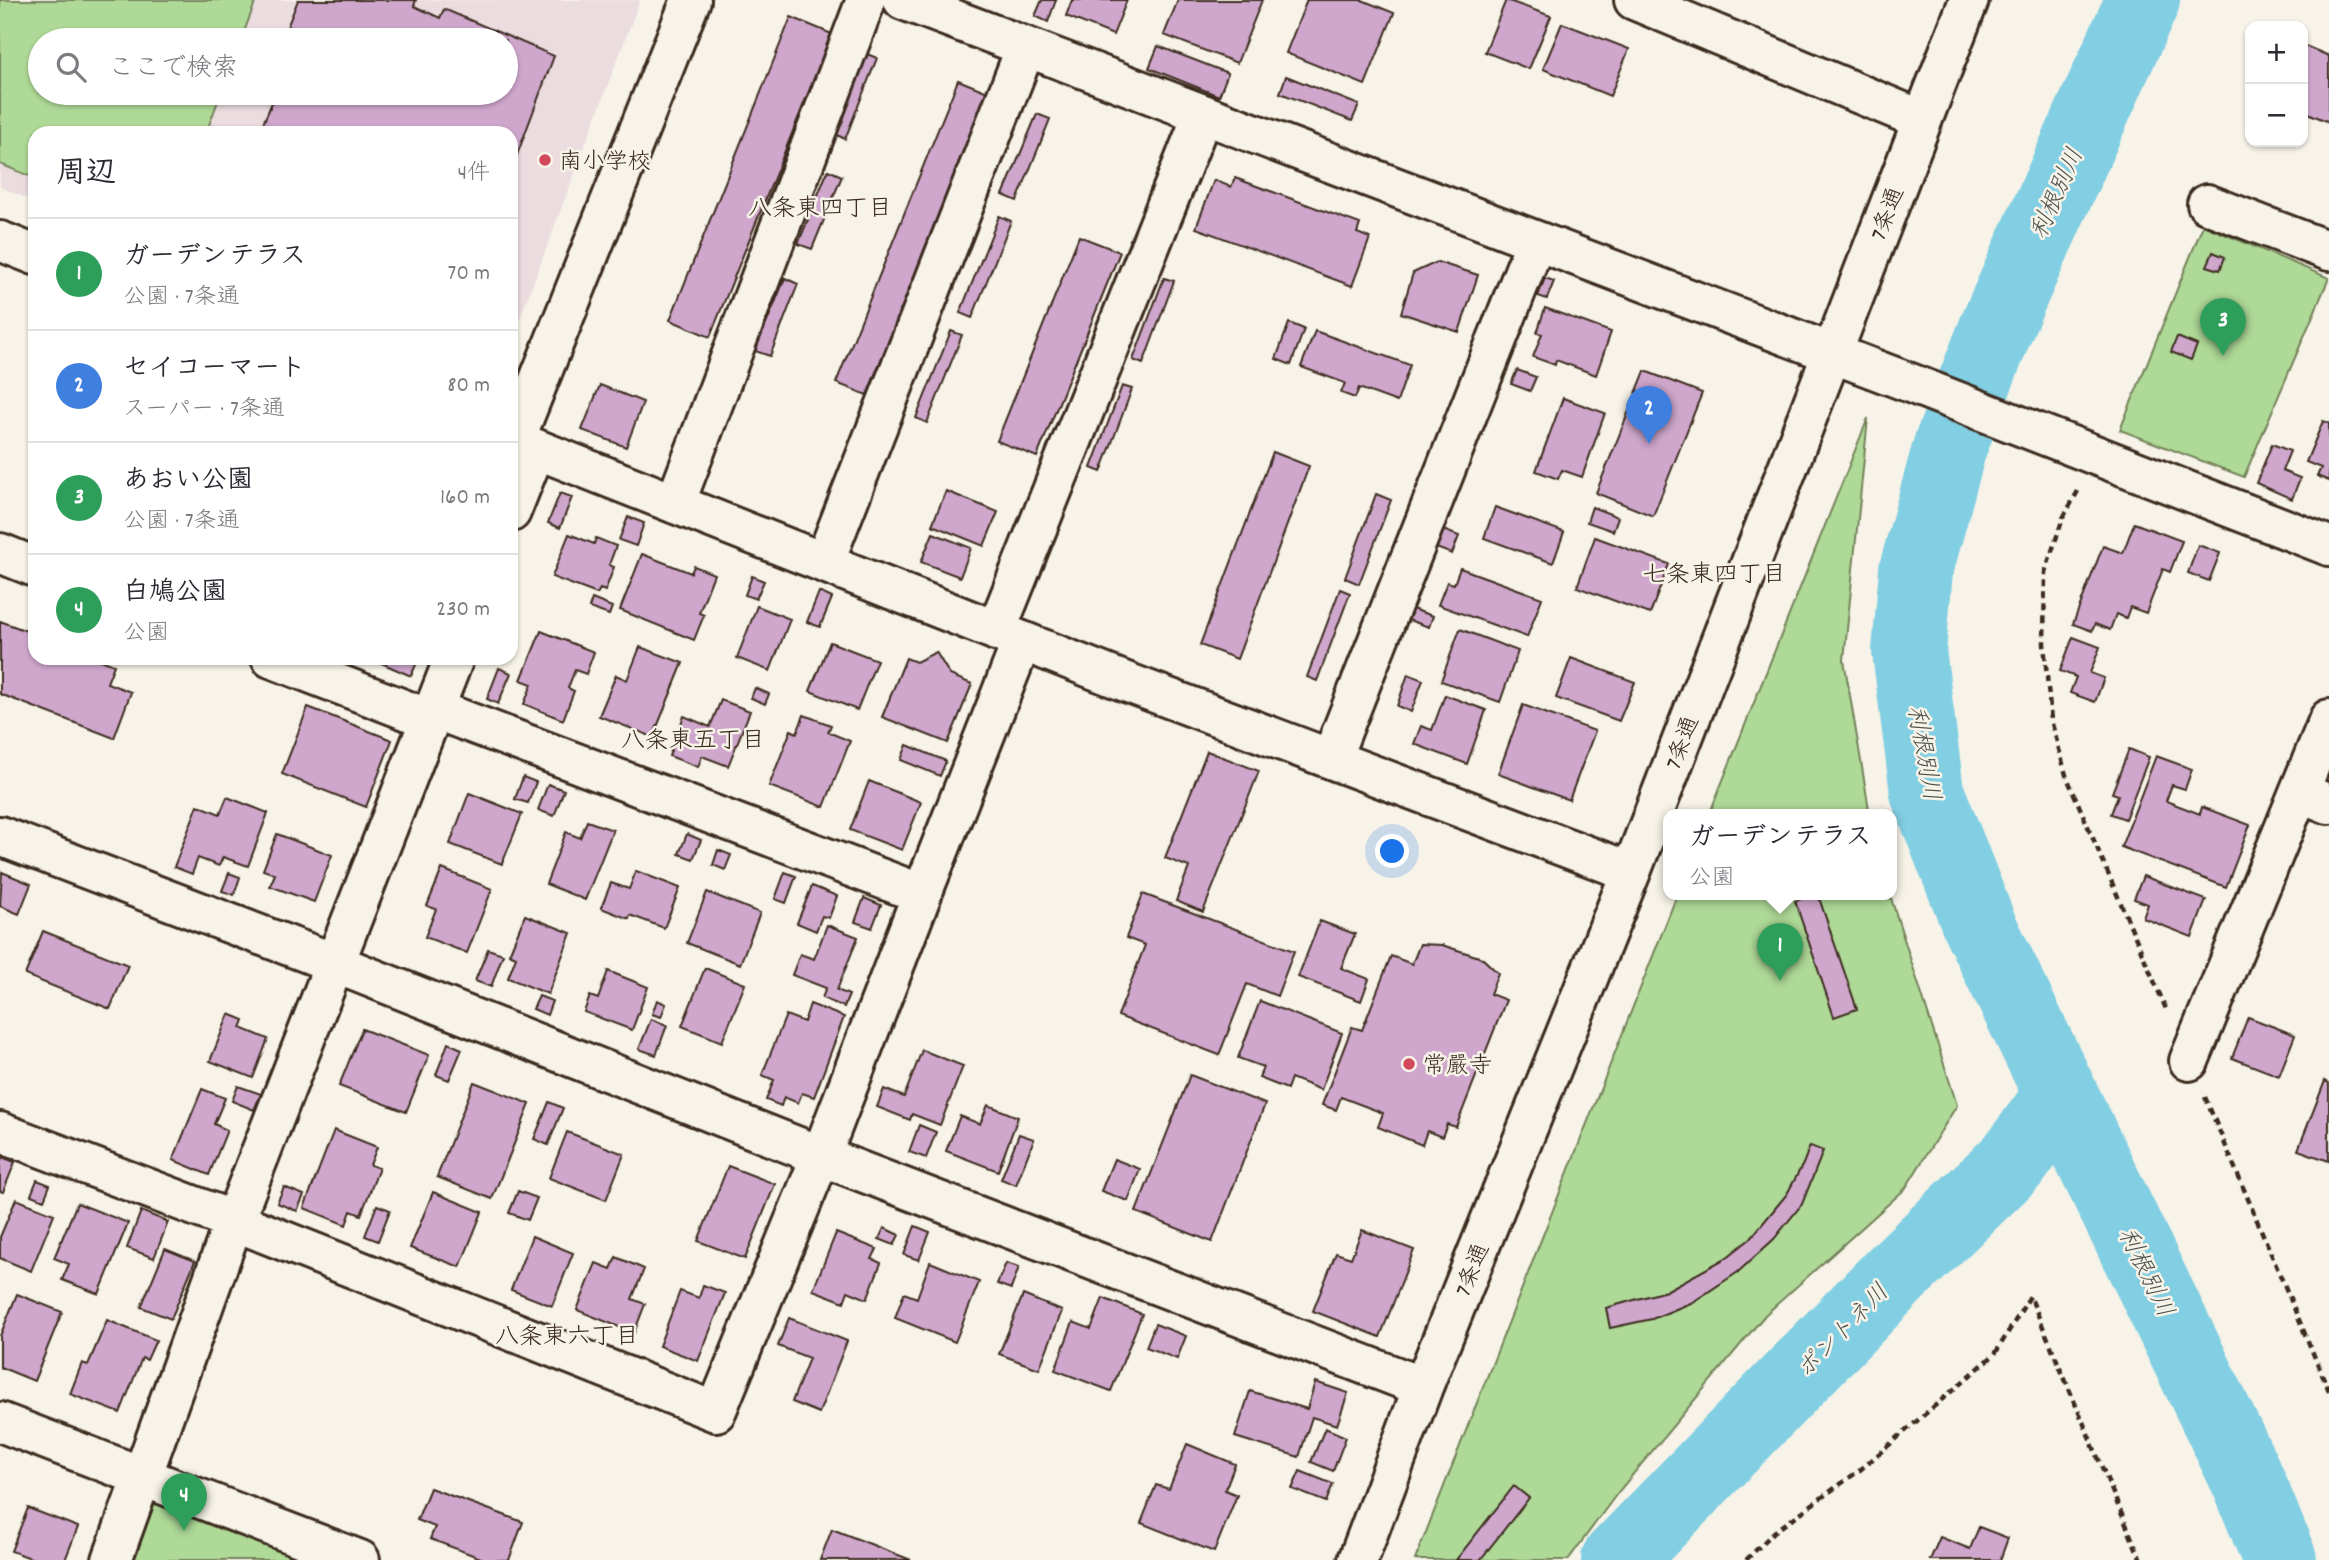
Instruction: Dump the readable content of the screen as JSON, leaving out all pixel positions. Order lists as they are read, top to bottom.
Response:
{
  "streets": {
    "street": ["7条通"]
  },
  "districts": [
    "八条東四丁目",
    "七条東四丁目",
    "八条東五丁目",
    "八条東六丁目"
  ],
  "water": ["利根別川", "ポントネ川"],
  "places": ["南小学校", "常嚴寺"],
  "page": {
    "map_buttons": ["+", "−"],
    "search": "ここで検索",
    "heading": ["周辺", "4件"],
    "list": [
      {
        "mark": "1",
        "name": "ガーデンテラス",
        "note": "公園 · 7条通",
        "value": "70 m"
      },
      {
        "mark": "2",
        "name": "セイコーマート",
        "note": "スーパー · 7条通",
        "value": "80 m"
      },
      {
        "mark": "3",
        "name": "あおい公園",
        "note": "公園 · 7条通",
        "value": "160 m"
      },
      {
        "mark": "4",
        "name": "白鳩公園",
        "note": "公園",
        "value": "230 m"
      }
    ],
    "pins": [
      "3",
      "2",
      "1",
      "4"
    ],
    "popup": ["ガーデンテラス", "公園"]
  }
}
